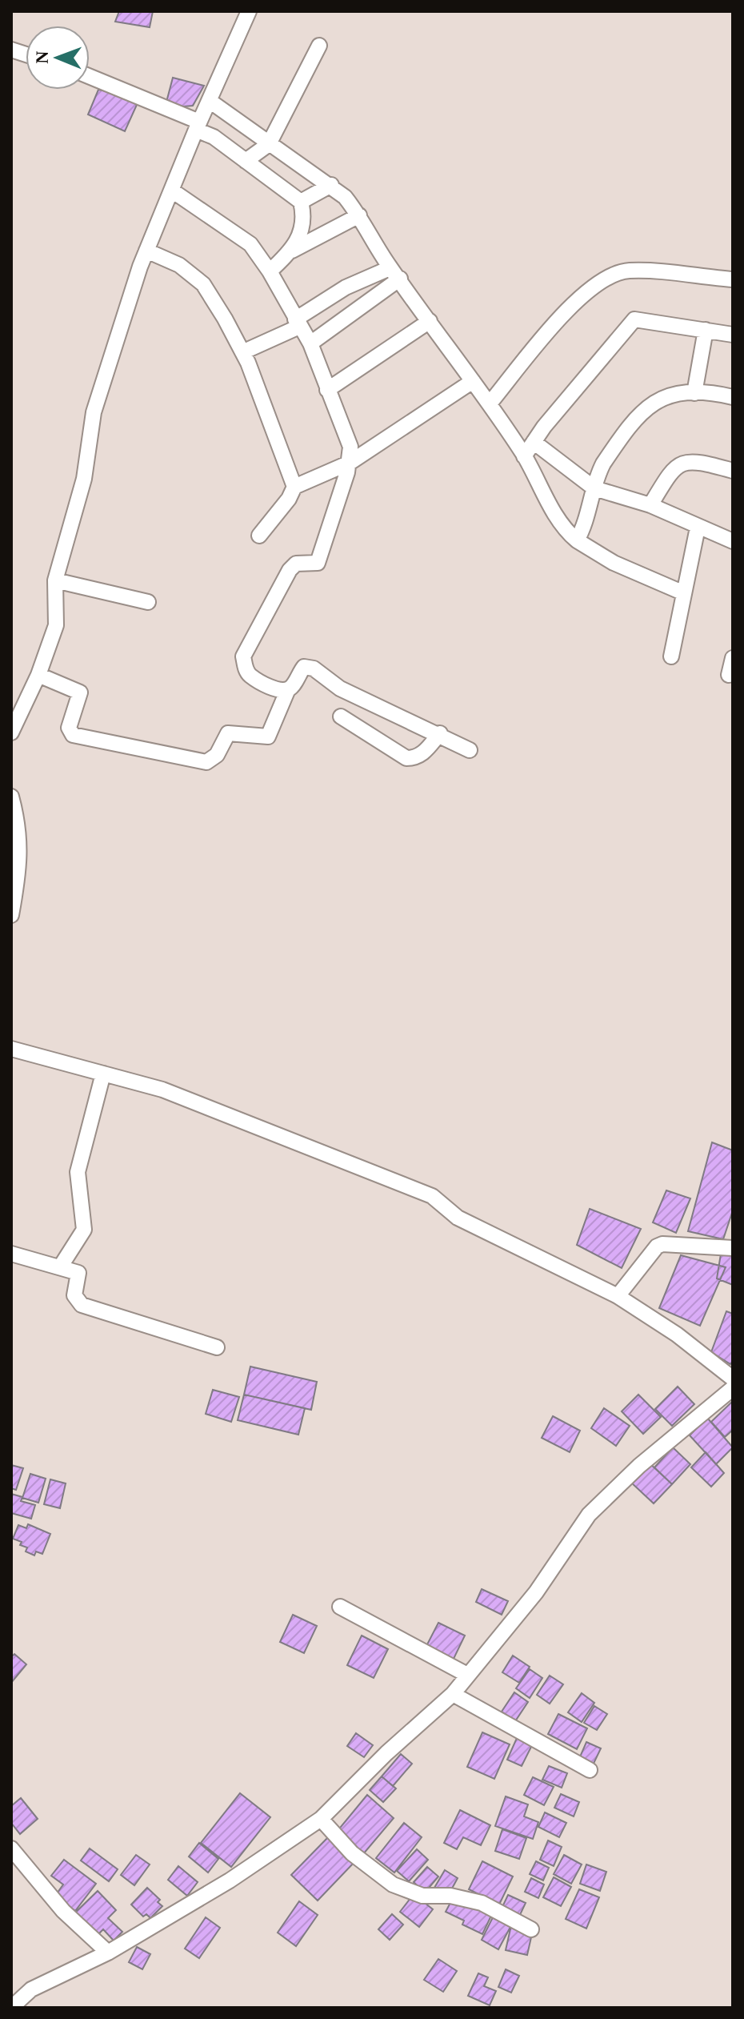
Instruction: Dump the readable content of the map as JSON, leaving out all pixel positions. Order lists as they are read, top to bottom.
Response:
{
  "north": "left"
}
